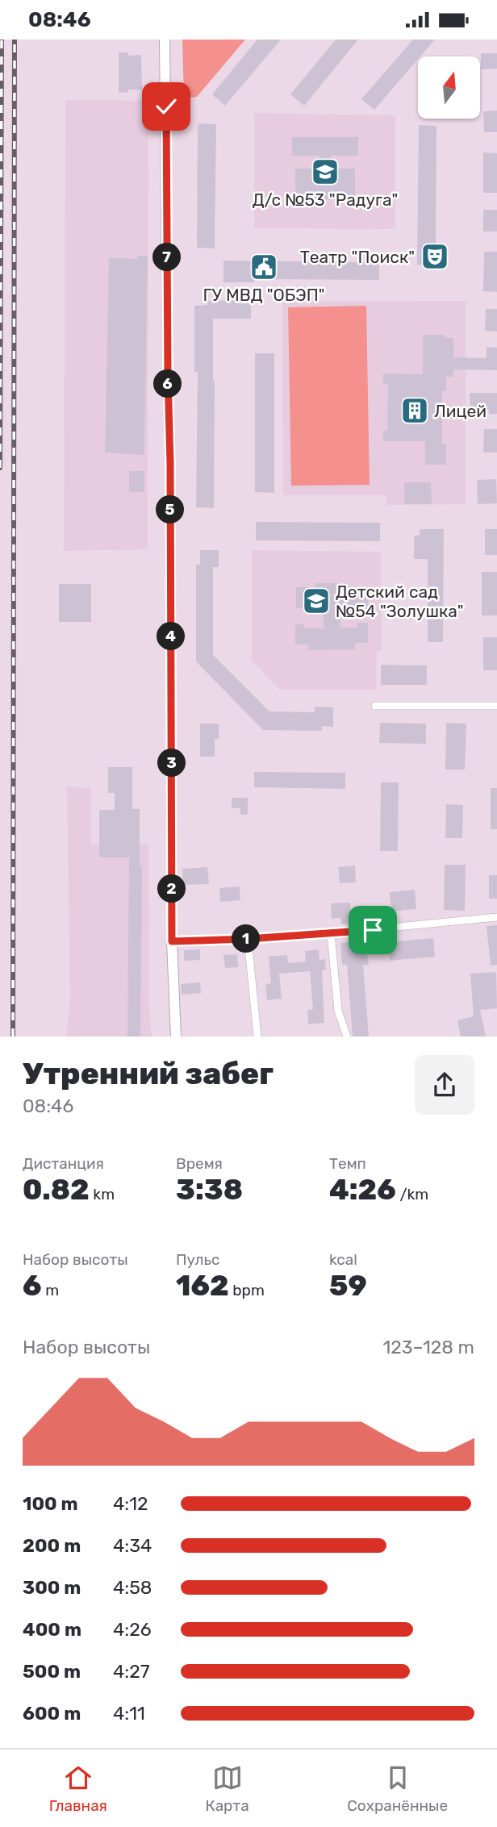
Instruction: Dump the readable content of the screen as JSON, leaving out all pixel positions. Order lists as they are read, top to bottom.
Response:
{
  "places": {
    "school or university": ["Д/с №53 \"Радуга\"", "Детский сад №54 \"Золушка\""],
    "theatre": ["Театр \"Поиск\""],
    "public building": ["ГУ МВД \"ОБЭП\""],
    "building": ["Лицей"]
  },
  "north": "top",
  "page": {
    "status": "08:46",
    "pins": [
      "7",
      "6",
      "5",
      "4",
      "3",
      "2",
      "1"
    ],
    "heading": ["Утренний забег", "08:46"],
    "stats": [
      ["Дистанция", "0.82 km"],
      ["Время", "3:38"],
      ["Темп", "4:26 /km"],
      ["Набор высоты", "6 m"],
      ["Пульс", "162 bpm"],
      ["kcal", "59"]
    ],
    "chart": ["Набор высоты", "123–128 m"],
    "list": [
      {
        "name": "100 m",
        "note": "4:12"
      },
      {
        "name": "200 m",
        "note": "4:34"
      },
      {
        "name": "300 m",
        "note": "4:58"
      },
      {
        "name": "400 m",
        "note": "4:26"
      },
      {
        "name": "500 m",
        "note": "4:27"
      },
      {
        "name": "600 m",
        "note": "4:11"
      }
    ],
    "tabs": ["Главная", "Карта", "Сохранённые"]
  }
}
